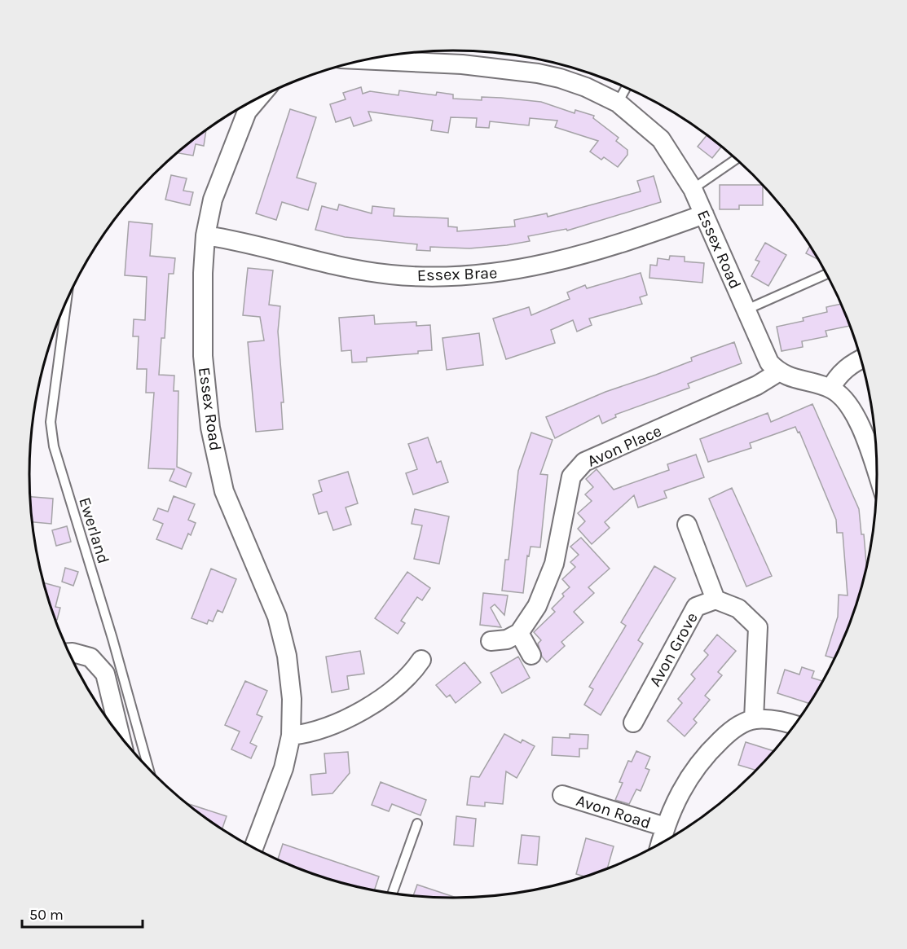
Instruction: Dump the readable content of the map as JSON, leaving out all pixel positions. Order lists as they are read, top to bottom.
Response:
{
  "streets": {
    "street": [
      "Essex Road",
      "Essex Brae",
      "Avon Place",
      "Avon Grove",
      "Avon Road"
    ],
    "lane": ["Ewerland"]
  },
  "crossings": [
    ["Essex Road", "Essex Brae"],
    ["Essex Road", "Avon Place"],
    ["Avon Grove", "Avon Road"]
  ],
  "scale_bar": "50 m"
}
